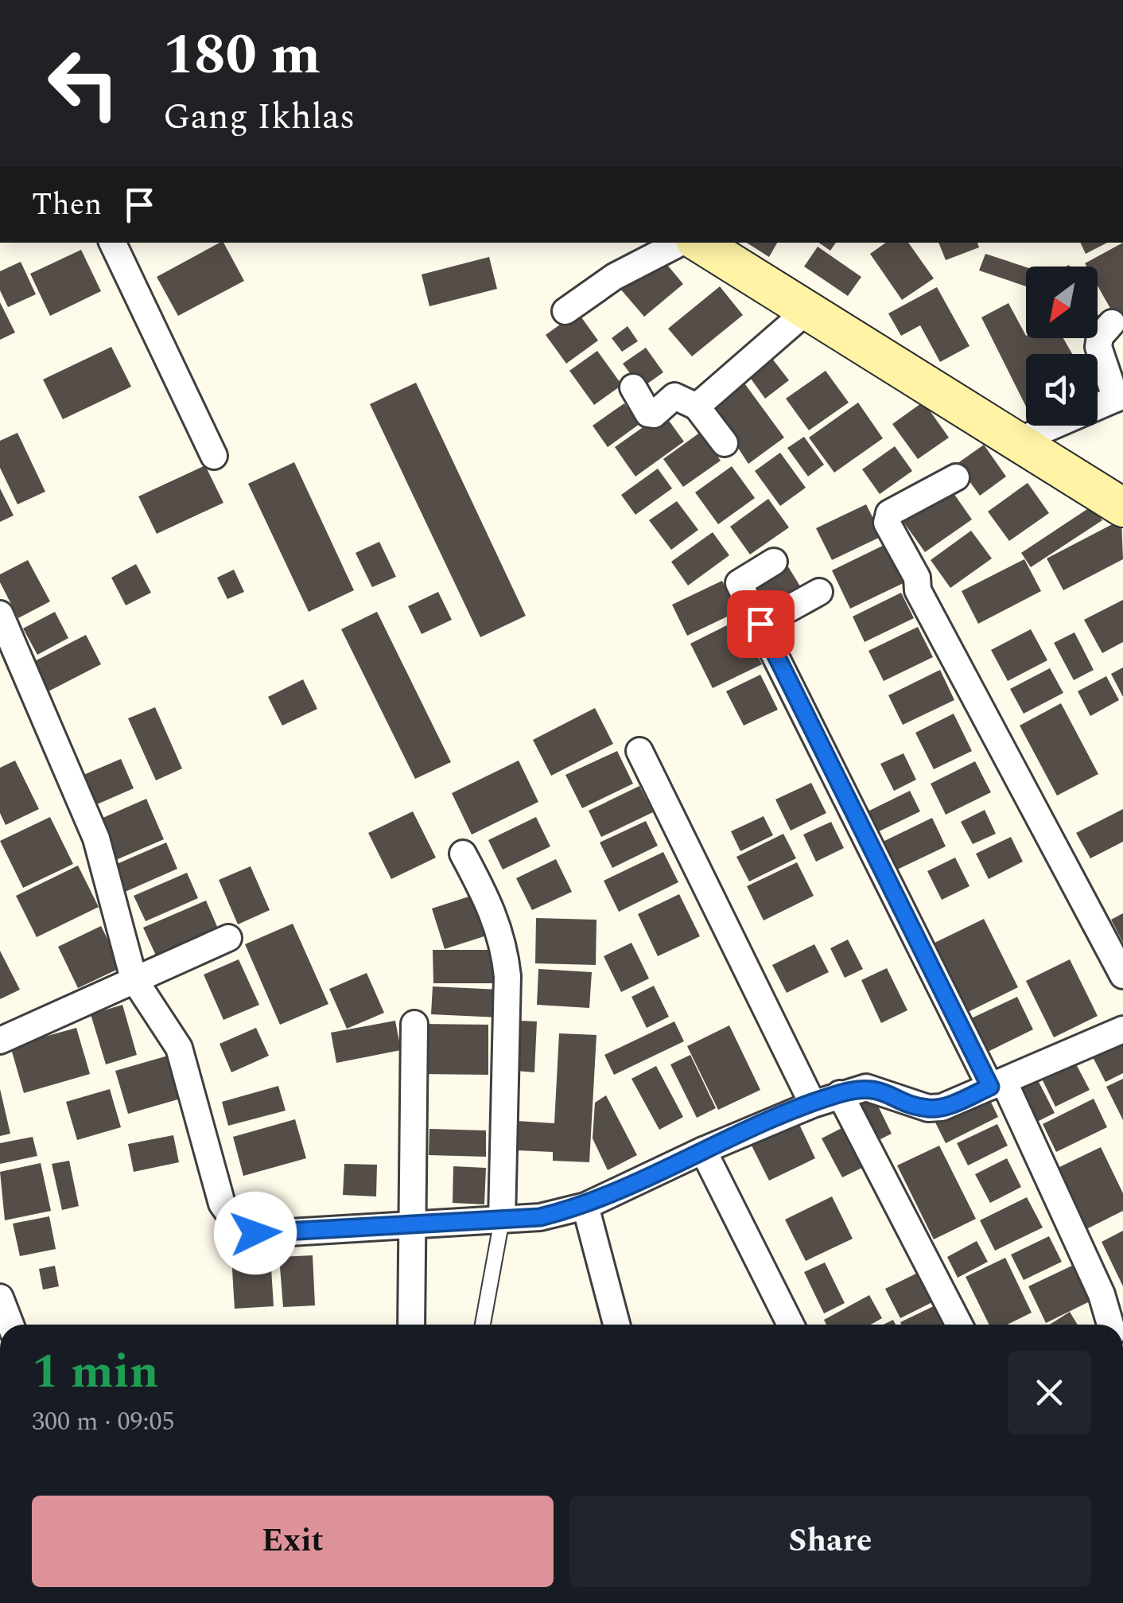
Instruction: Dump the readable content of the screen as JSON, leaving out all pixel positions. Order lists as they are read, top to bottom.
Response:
{
  "north": "bottom left",
  "page": {
    "turn": ["180 m", "Gang Ikhlas"],
    "then": "Then",
    "heading": ["1 min", "300 m · 09:05"],
    "buttons": ["Exit", "Share"]
  }
}
